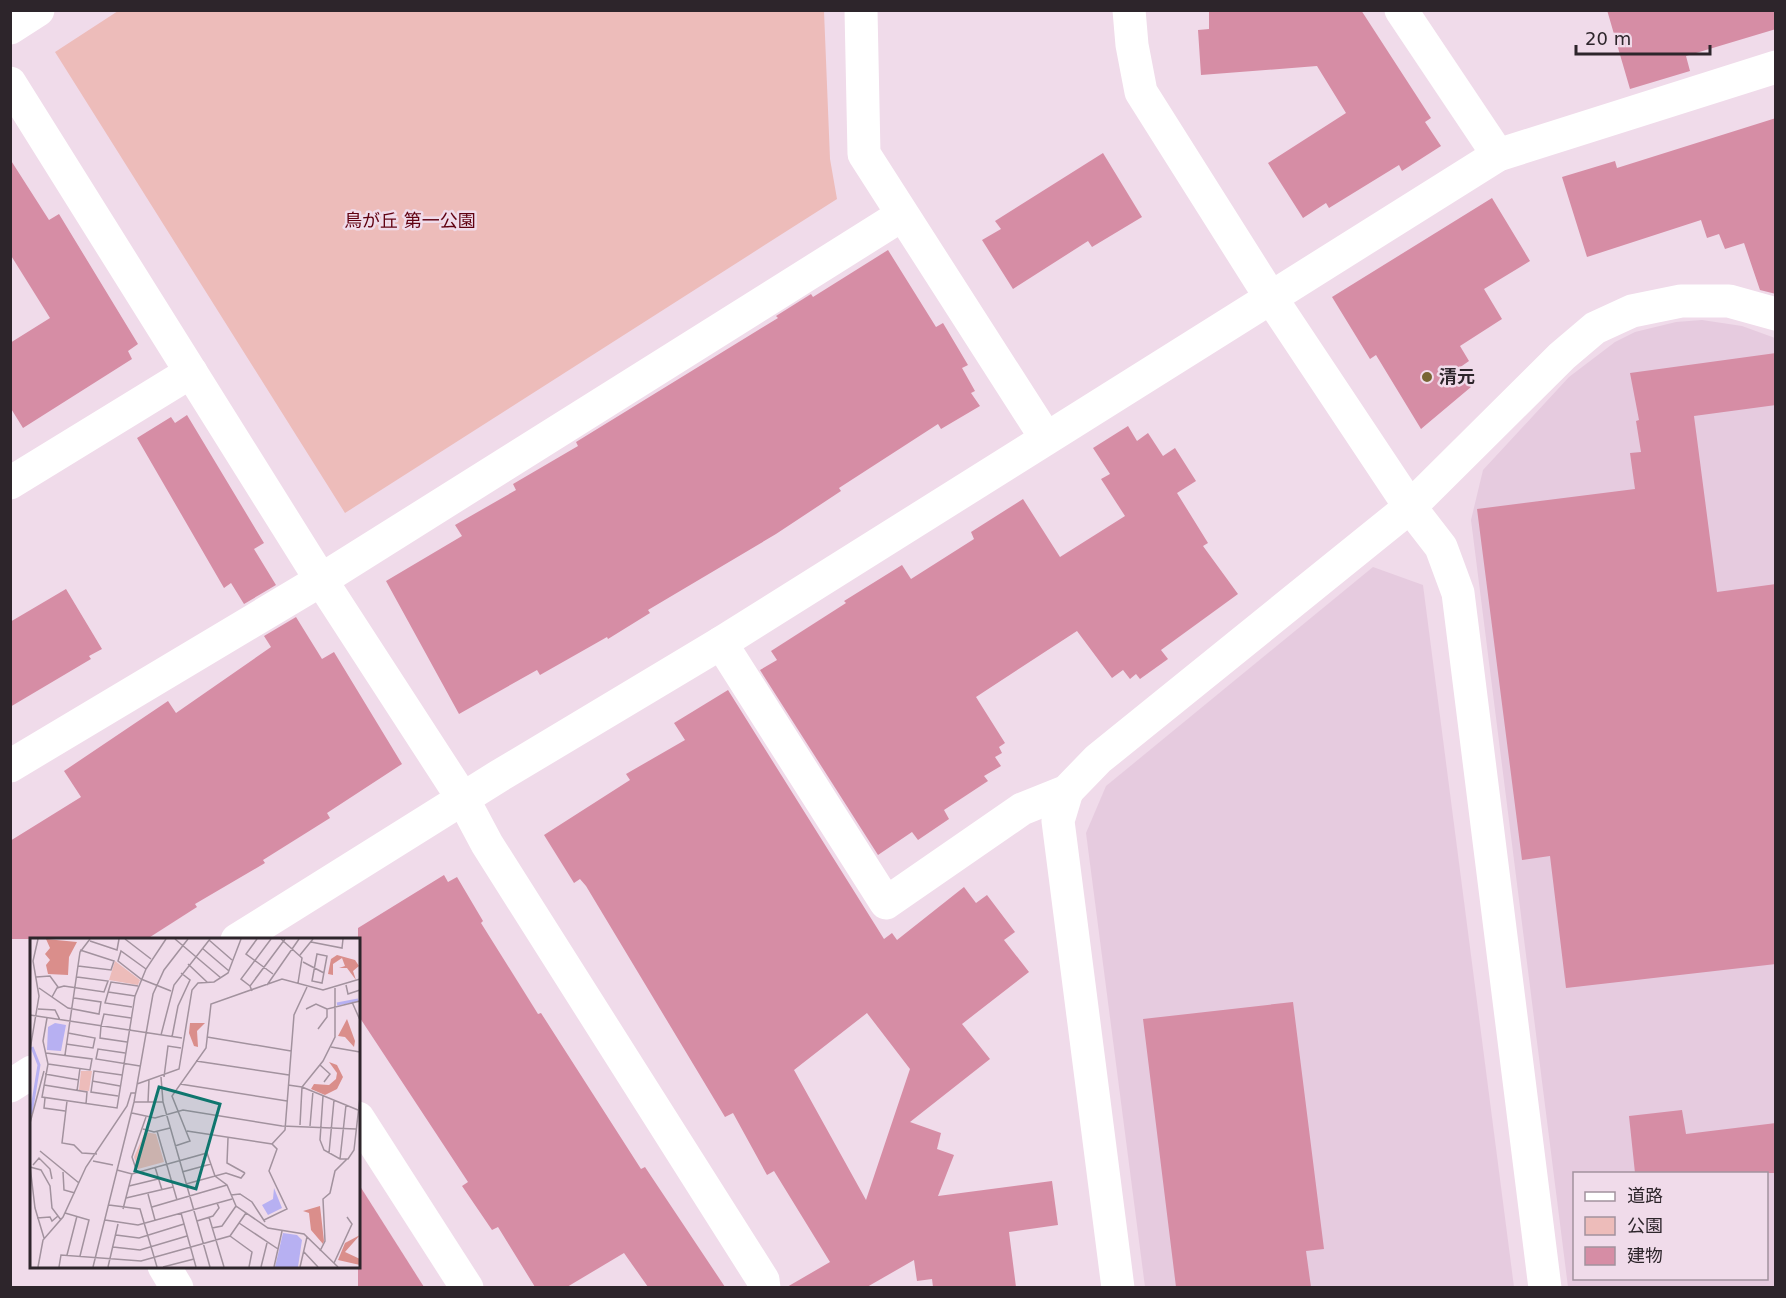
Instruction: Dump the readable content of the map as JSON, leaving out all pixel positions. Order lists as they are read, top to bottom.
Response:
{
  "parks": ["鳥が丘 第一公園"],
  "places": ["清元"],
  "legend": ["道路", "公園", "建物"],
  "scale_bar": "20 m"
}
